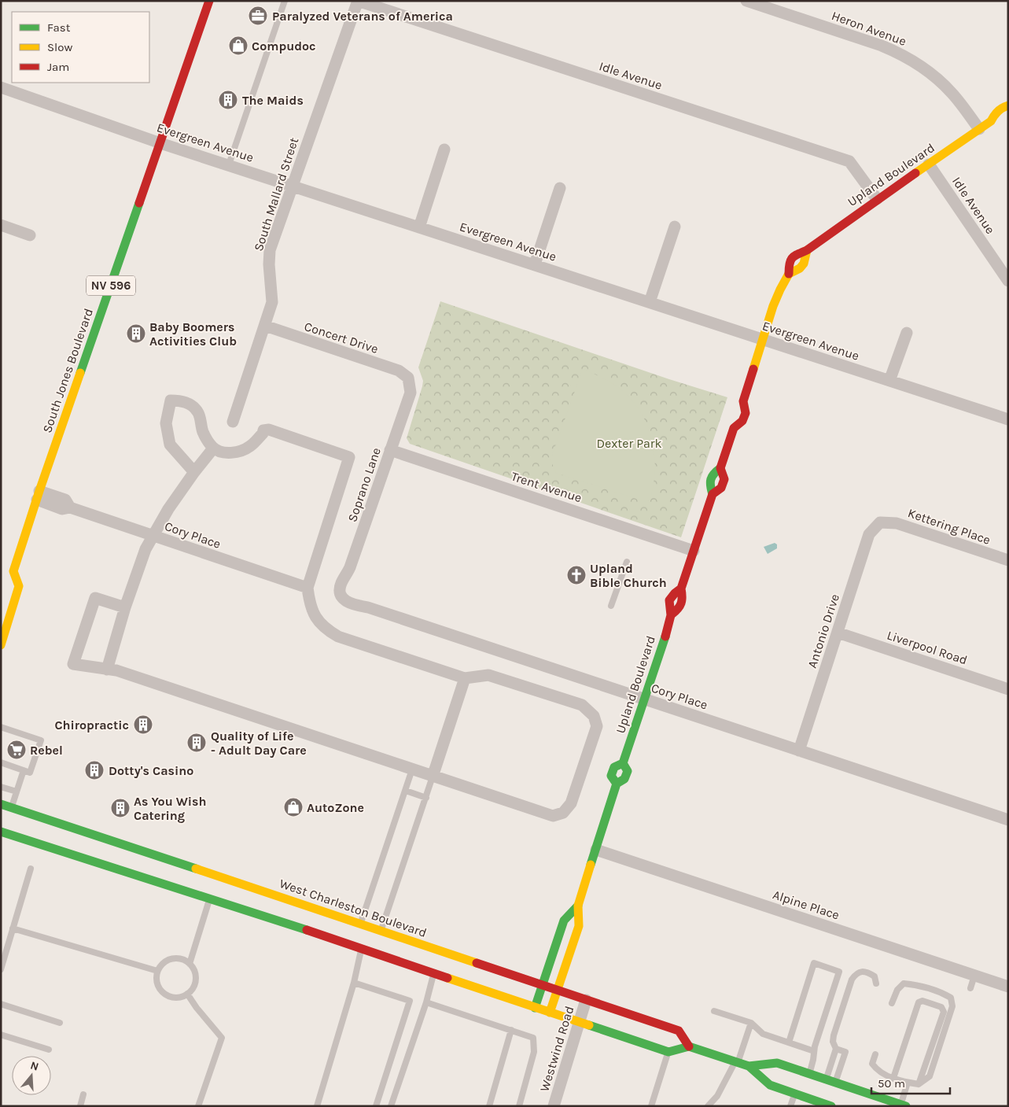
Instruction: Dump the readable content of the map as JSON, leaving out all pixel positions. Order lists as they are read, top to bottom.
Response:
{
  "streets": {
    "main road": [
      "Upland Boulevard",
      "NV 596",
      "South Jones Boulevard",
      "West Charleston Boulevard"
    ],
    "street": [
      "Heron Avenue",
      "Idle Avenue",
      "Evergreen Avenue",
      "South Mallard Street",
      "Concert Drive",
      "Soprano Lane",
      "Trent Avenue",
      "Kettering Place",
      "Cory Place",
      "Antonio Drive",
      "Liverpool Road",
      "Alpine Place",
      "Westwind Road"
    ]
  },
  "crossings": [
    ["Heron Avenue", "Upland Boulevard"],
    ["Idle Avenue", "Upland Boulevard"],
    ["Idle Avenue", "South Mallard Street"],
    ["Evergreen Avenue", "Upland Boulevard"],
    ["Evergreen Avenue", "South Mallard Street"],
    ["Evergreen Avenue", "South Jones Boulevard"],
    ["Upland Boulevard", "Trent Avenue"],
    ["Upland Boulevard", "Cory Place"],
    ["Upland Boulevard", "Alpine Place"],
    ["Upland Boulevard", "West Charleston Boulevard"],
    ["South Mallard Street", "Concert Drive"],
    ["Concert Drive", "Soprano Lane"],
    ["South Jones Boulevard", "Cory Place"],
    ["Soprano Lane", "Trent Avenue"],
    ["Soprano Lane", "Cory Place"],
    ["Kettering Place", "Antonio Drive"],
    ["Cory Place", "Antonio Drive"],
    ["Antonio Drive", "Liverpool Road"],
    ["West Charleston Boulevard", "Westwind Road"]
  ],
  "parks": ["Dexter Park"],
  "places": {
    "office": ["Paralyzed Veterans of America"],
    "shop": ["Compudoc", "AutoZone"],
    "building": [
      "The Maids",
      "Baby Boomers Activities Club",
      "Chiropractic",
      "Quality of Life - Adult Day Care",
      "Dotty's Casino",
      "As You Wish Catering"
    ],
    "church": ["Upland Bible Church"],
    "supermarket": ["Rebel"]
  },
  "legend": ["Fast", "Slow", "Jam"],
  "scale_bar": "50 m",
  "north": "top"
}
